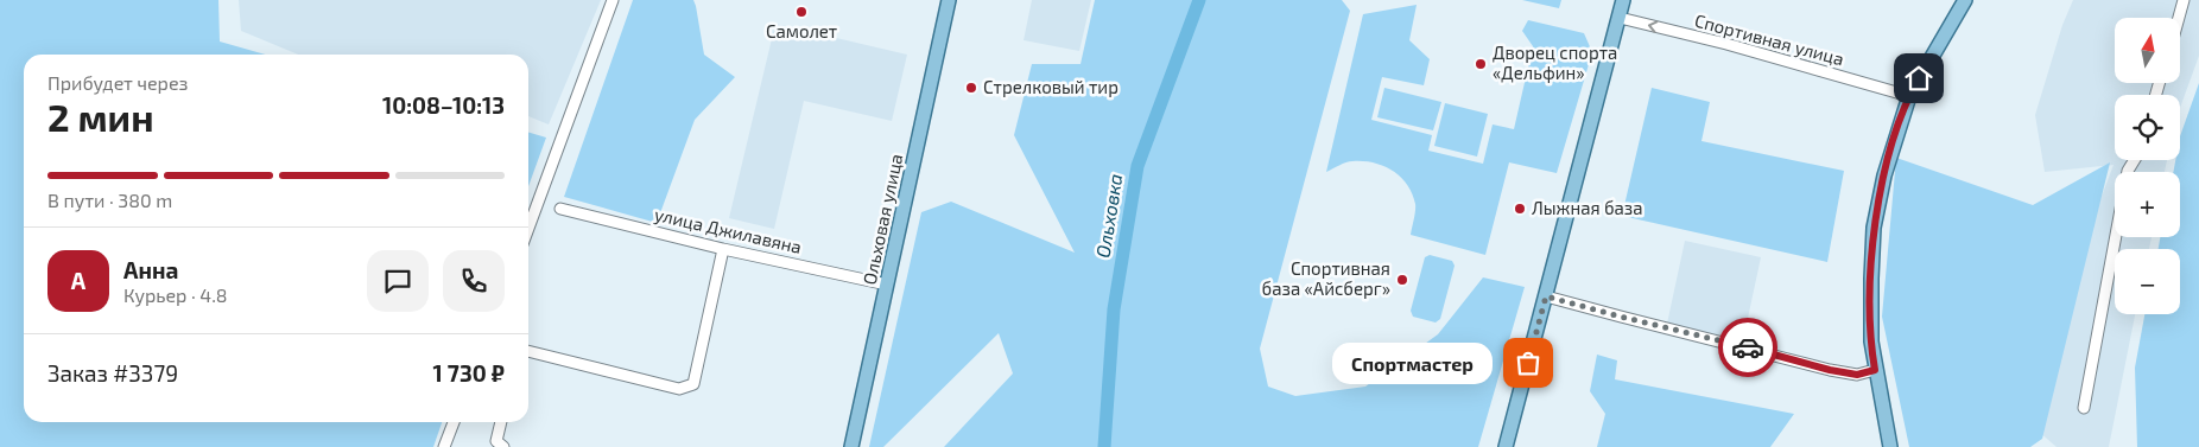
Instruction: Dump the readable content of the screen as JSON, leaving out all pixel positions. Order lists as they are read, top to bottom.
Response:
{
  "streets": {
    "main road": ["Ольховая улица"],
    "street": ["Спортивная улица", "улица Джилавяна"]
  },
  "crossings": [
    ["Ольховая улица", "улица Джилавяна"]
  ],
  "one_way": ["Спортивная улица"],
  "water": ["Ольховка"],
  "places": [
    "Самолет",
    "Дворец спорта «Дельфин»",
    "Стрелковый тир",
    "Лыжная база",
    "Спортивная база «Айсберг»",
    "Спортмастер"
  ],
  "north": "top",
  "page": {
    "map_buttons": ["+", "−"],
    "heading": ["2 мин", "Прибудет через", "10:08–10:13"],
    "panel": [
      "Анна",
      "Курьер · 4.8",
      "Заказ #3379",
      "1 730 ₽"
    ],
    "bar": "В пути · 380 m",
    "round": "А",
    "bubble": "Спортмастер"
  }
}
